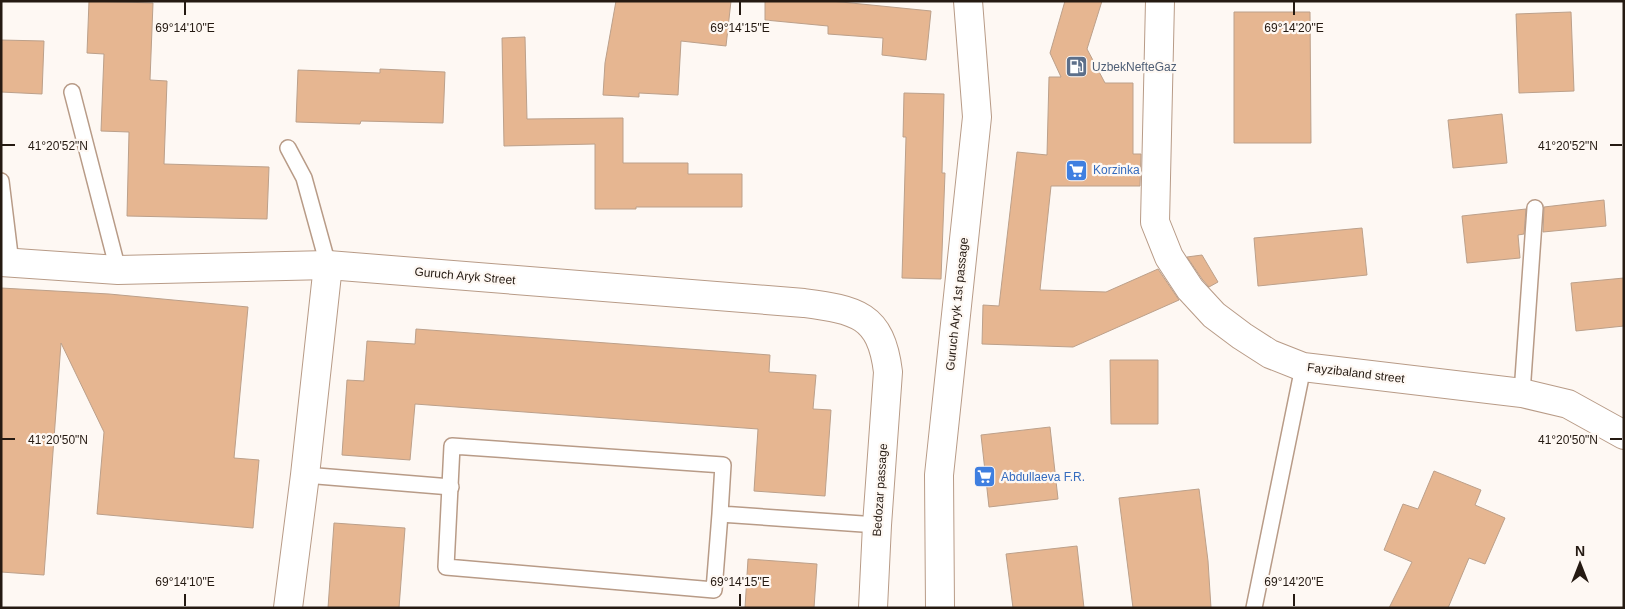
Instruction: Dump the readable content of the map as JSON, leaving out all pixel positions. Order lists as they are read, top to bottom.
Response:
{
  "streets": {
    "street": [
      "Guruch Aryk Street",
      "Guruch Aryk 1st passage",
      "Fayzibaland street",
      "Bedozar passage"
    ]
  },
  "crossings": [
    ["Guruch Aryk Street", "Bedozar passage"]
  ],
  "places": {
    "fuel station": ["UzbekNefteGaz"],
    "supermarket": ["Korzinka", "Abdullaeva F.R."]
  },
  "north": "top",
  "coordinates": [
    "69°14'10\"E",
    "69°14'15\"E",
    "69°14'20\"E",
    "41°20'52\"N",
    "41°20'50\"N"
  ]
}
